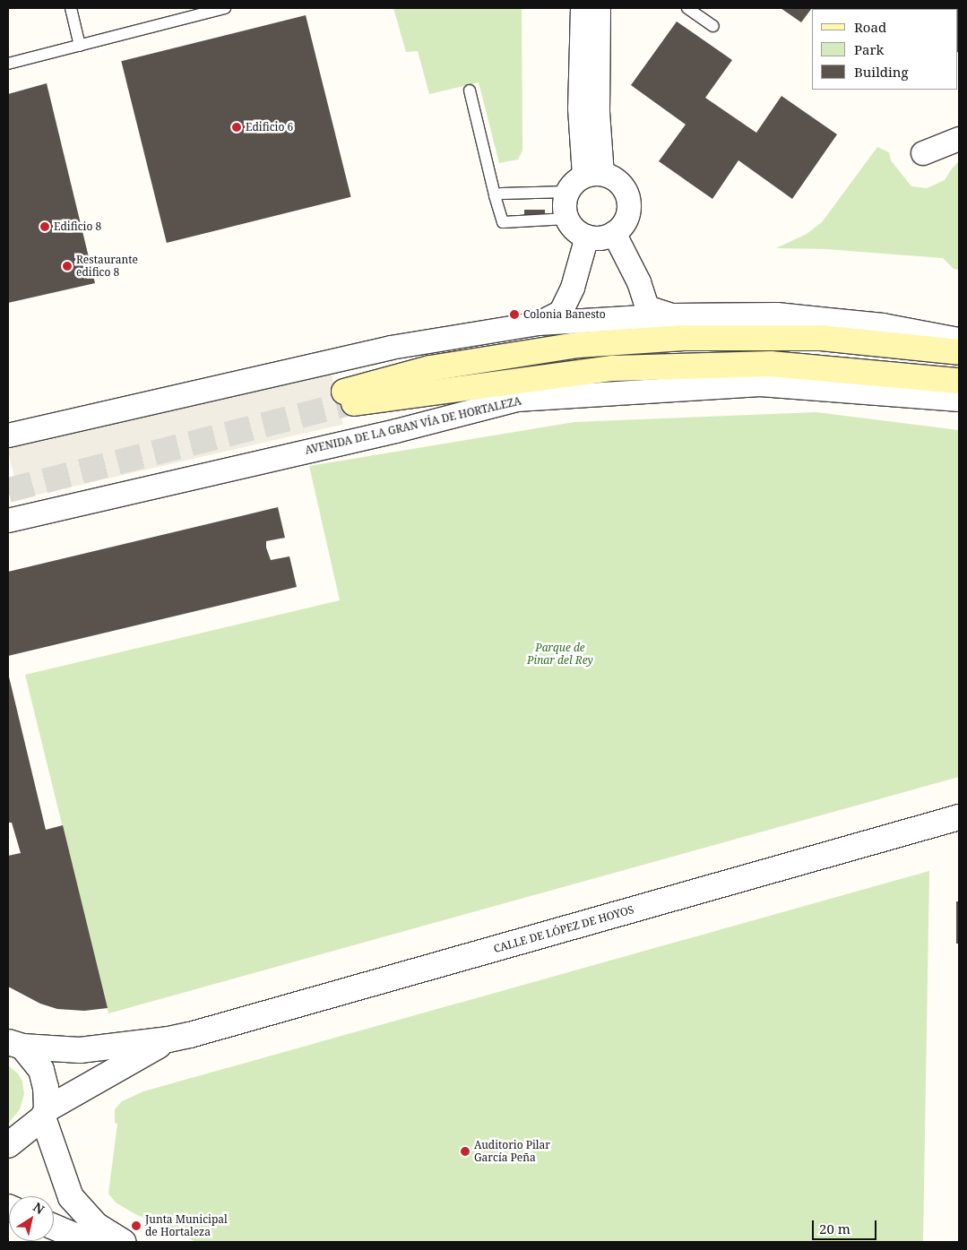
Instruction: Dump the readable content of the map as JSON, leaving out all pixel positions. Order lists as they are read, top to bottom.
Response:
{
  "streets": {
    "main road": ["AVENIDA DE LA GRAN VÍA DE HORTALEZA"],
    "street": ["CALLE DE LÓPEZ DE HOYOS"]
  },
  "parks": ["Parque de Pinar del Rey"],
  "places": [
    "Edificio 6",
    "Edificio 8",
    "Restaurante edifico 8",
    "Colonia Banesto",
    "Auditorio Pilar García Peña",
    "Junta Municipal de Hortaleza"
  ],
  "legend": ["Road", "Park", "Building"],
  "scale_bar": "20 m",
  "north": "top right"
}
